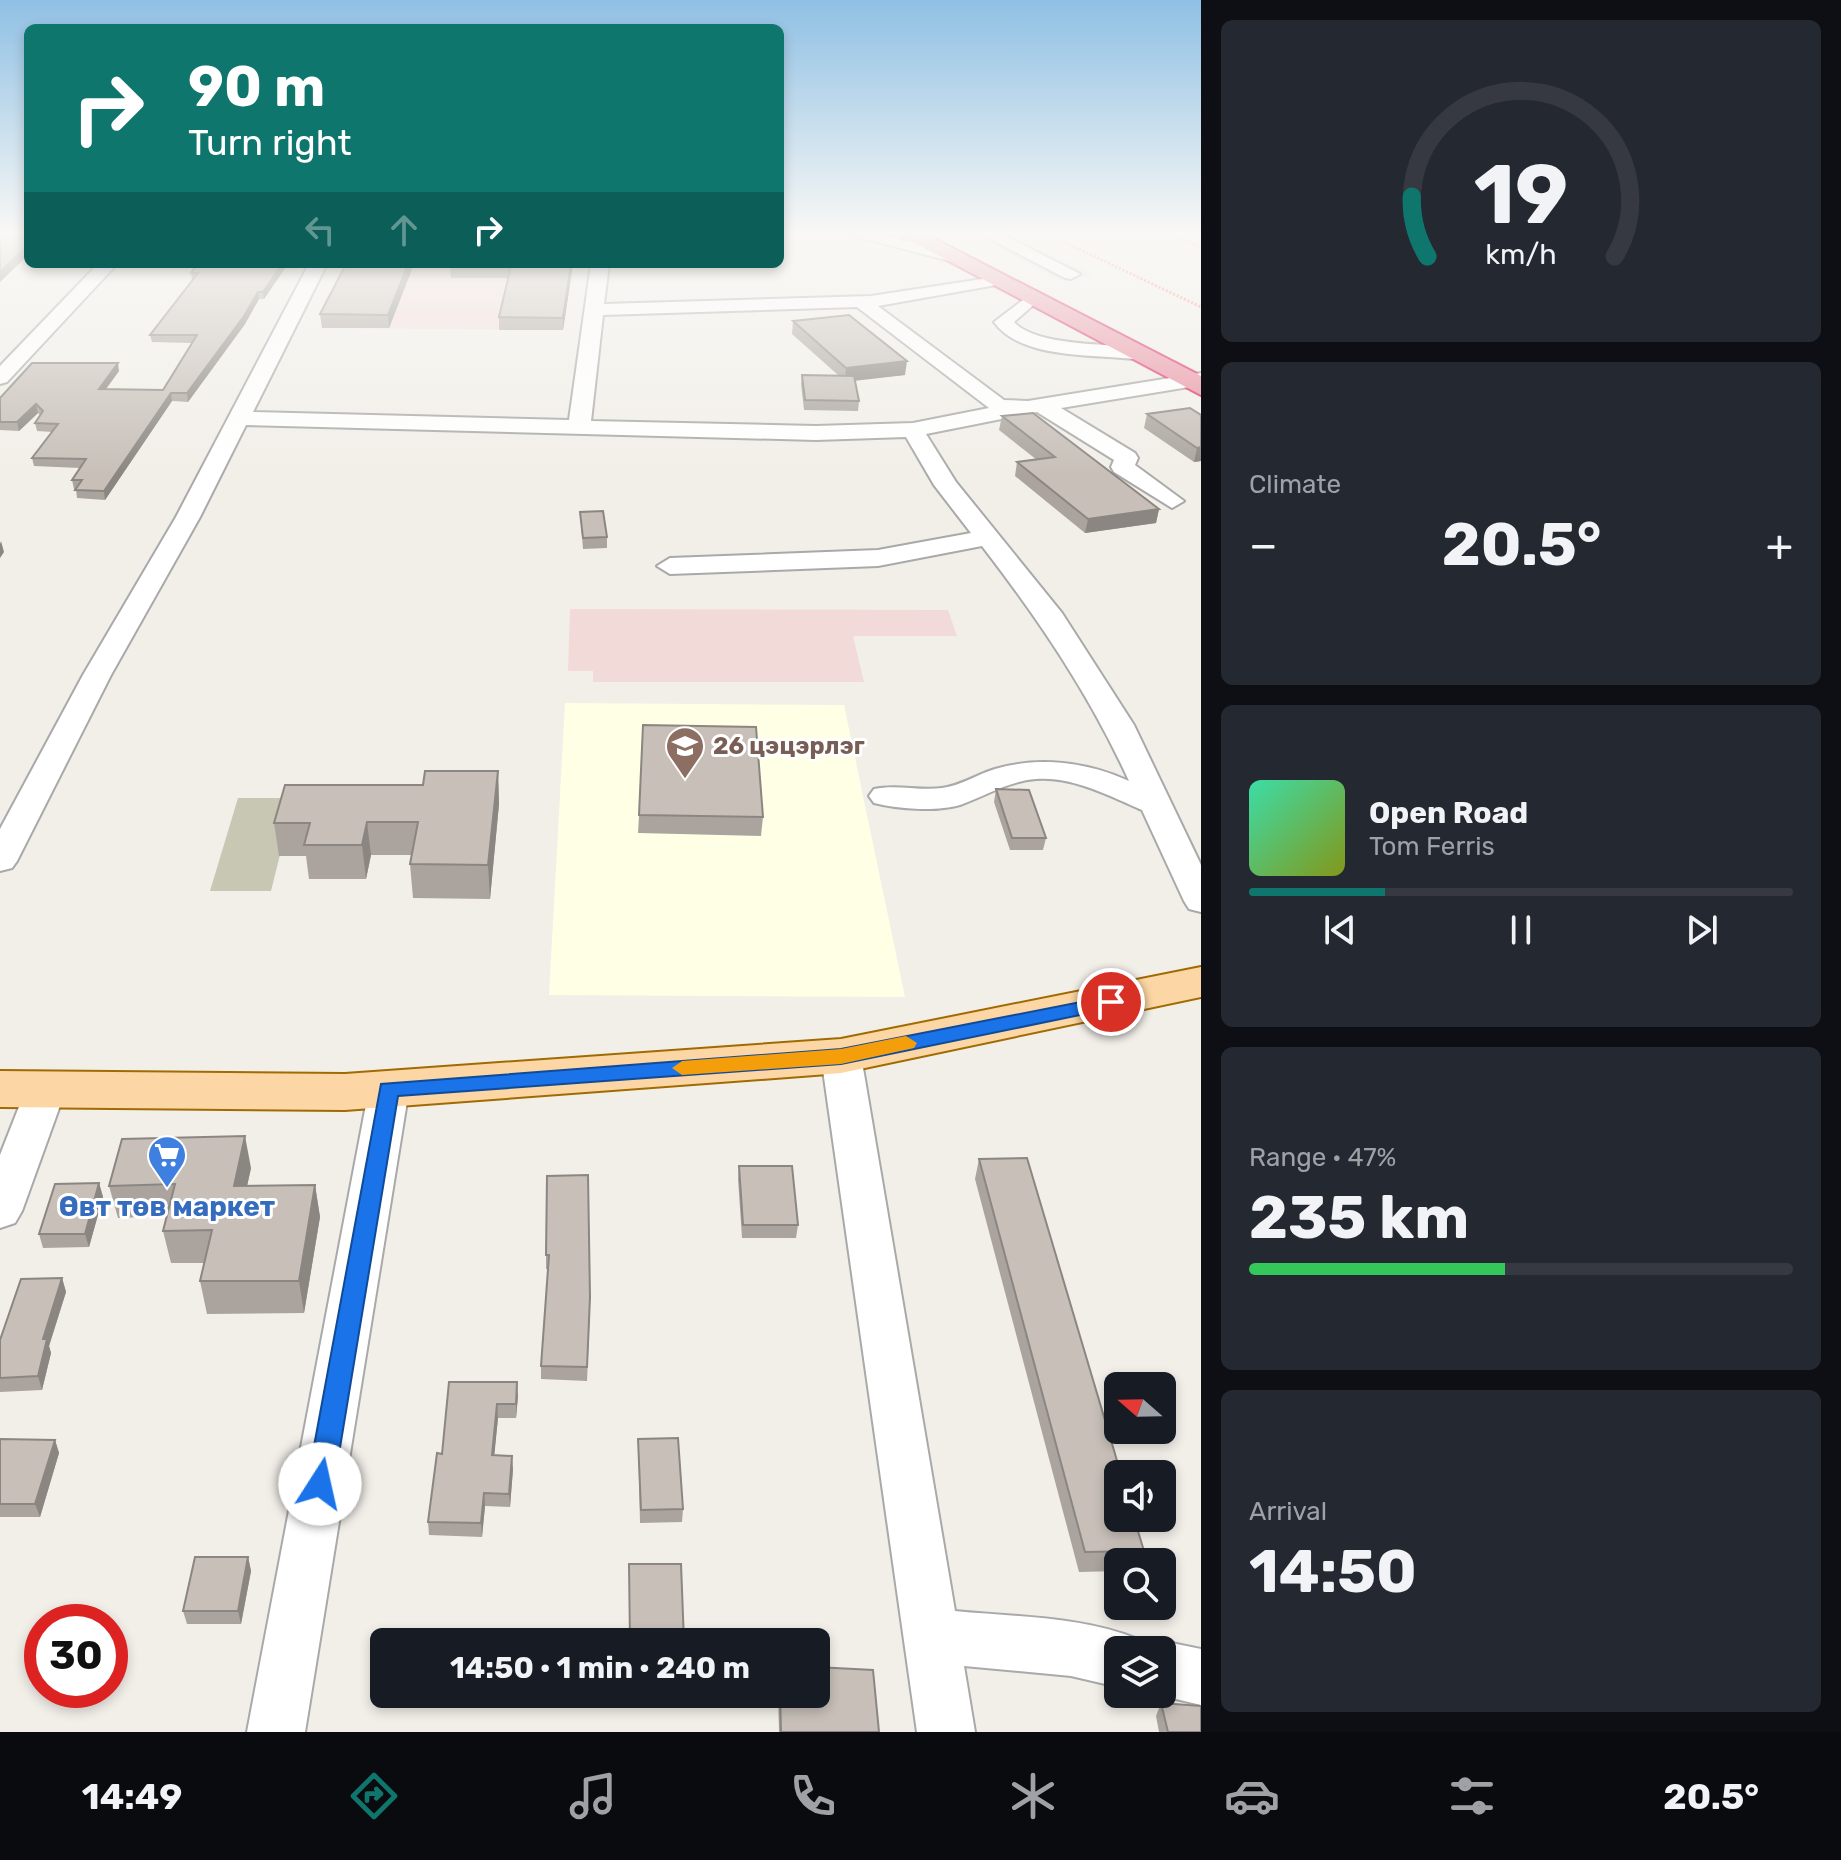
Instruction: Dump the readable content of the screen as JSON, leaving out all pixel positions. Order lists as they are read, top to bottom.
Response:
{
  "places": {
    "school or university": ["26 цэцэрлэг"],
    "supermarket": ["Өвт төв маркет"]
  },
  "north": "left",
  "page": {
    "turn": ["90 m", "Turn right"],
    "tile": [
      "Climate",
      ["Range · 47%", "235 km"],
      ["Arrival", "14:50"]
    ],
    "heat": ["−", "20.5°", "+"],
    "song": ["Open Road", "Tom Ferris"],
    "limit": "30",
    "trip": "14:50 · 1 min · 240 m",
    "tabs": ["14:49", "20.5°"],
    "gauge": ["19", "km/h"]
  }
}
